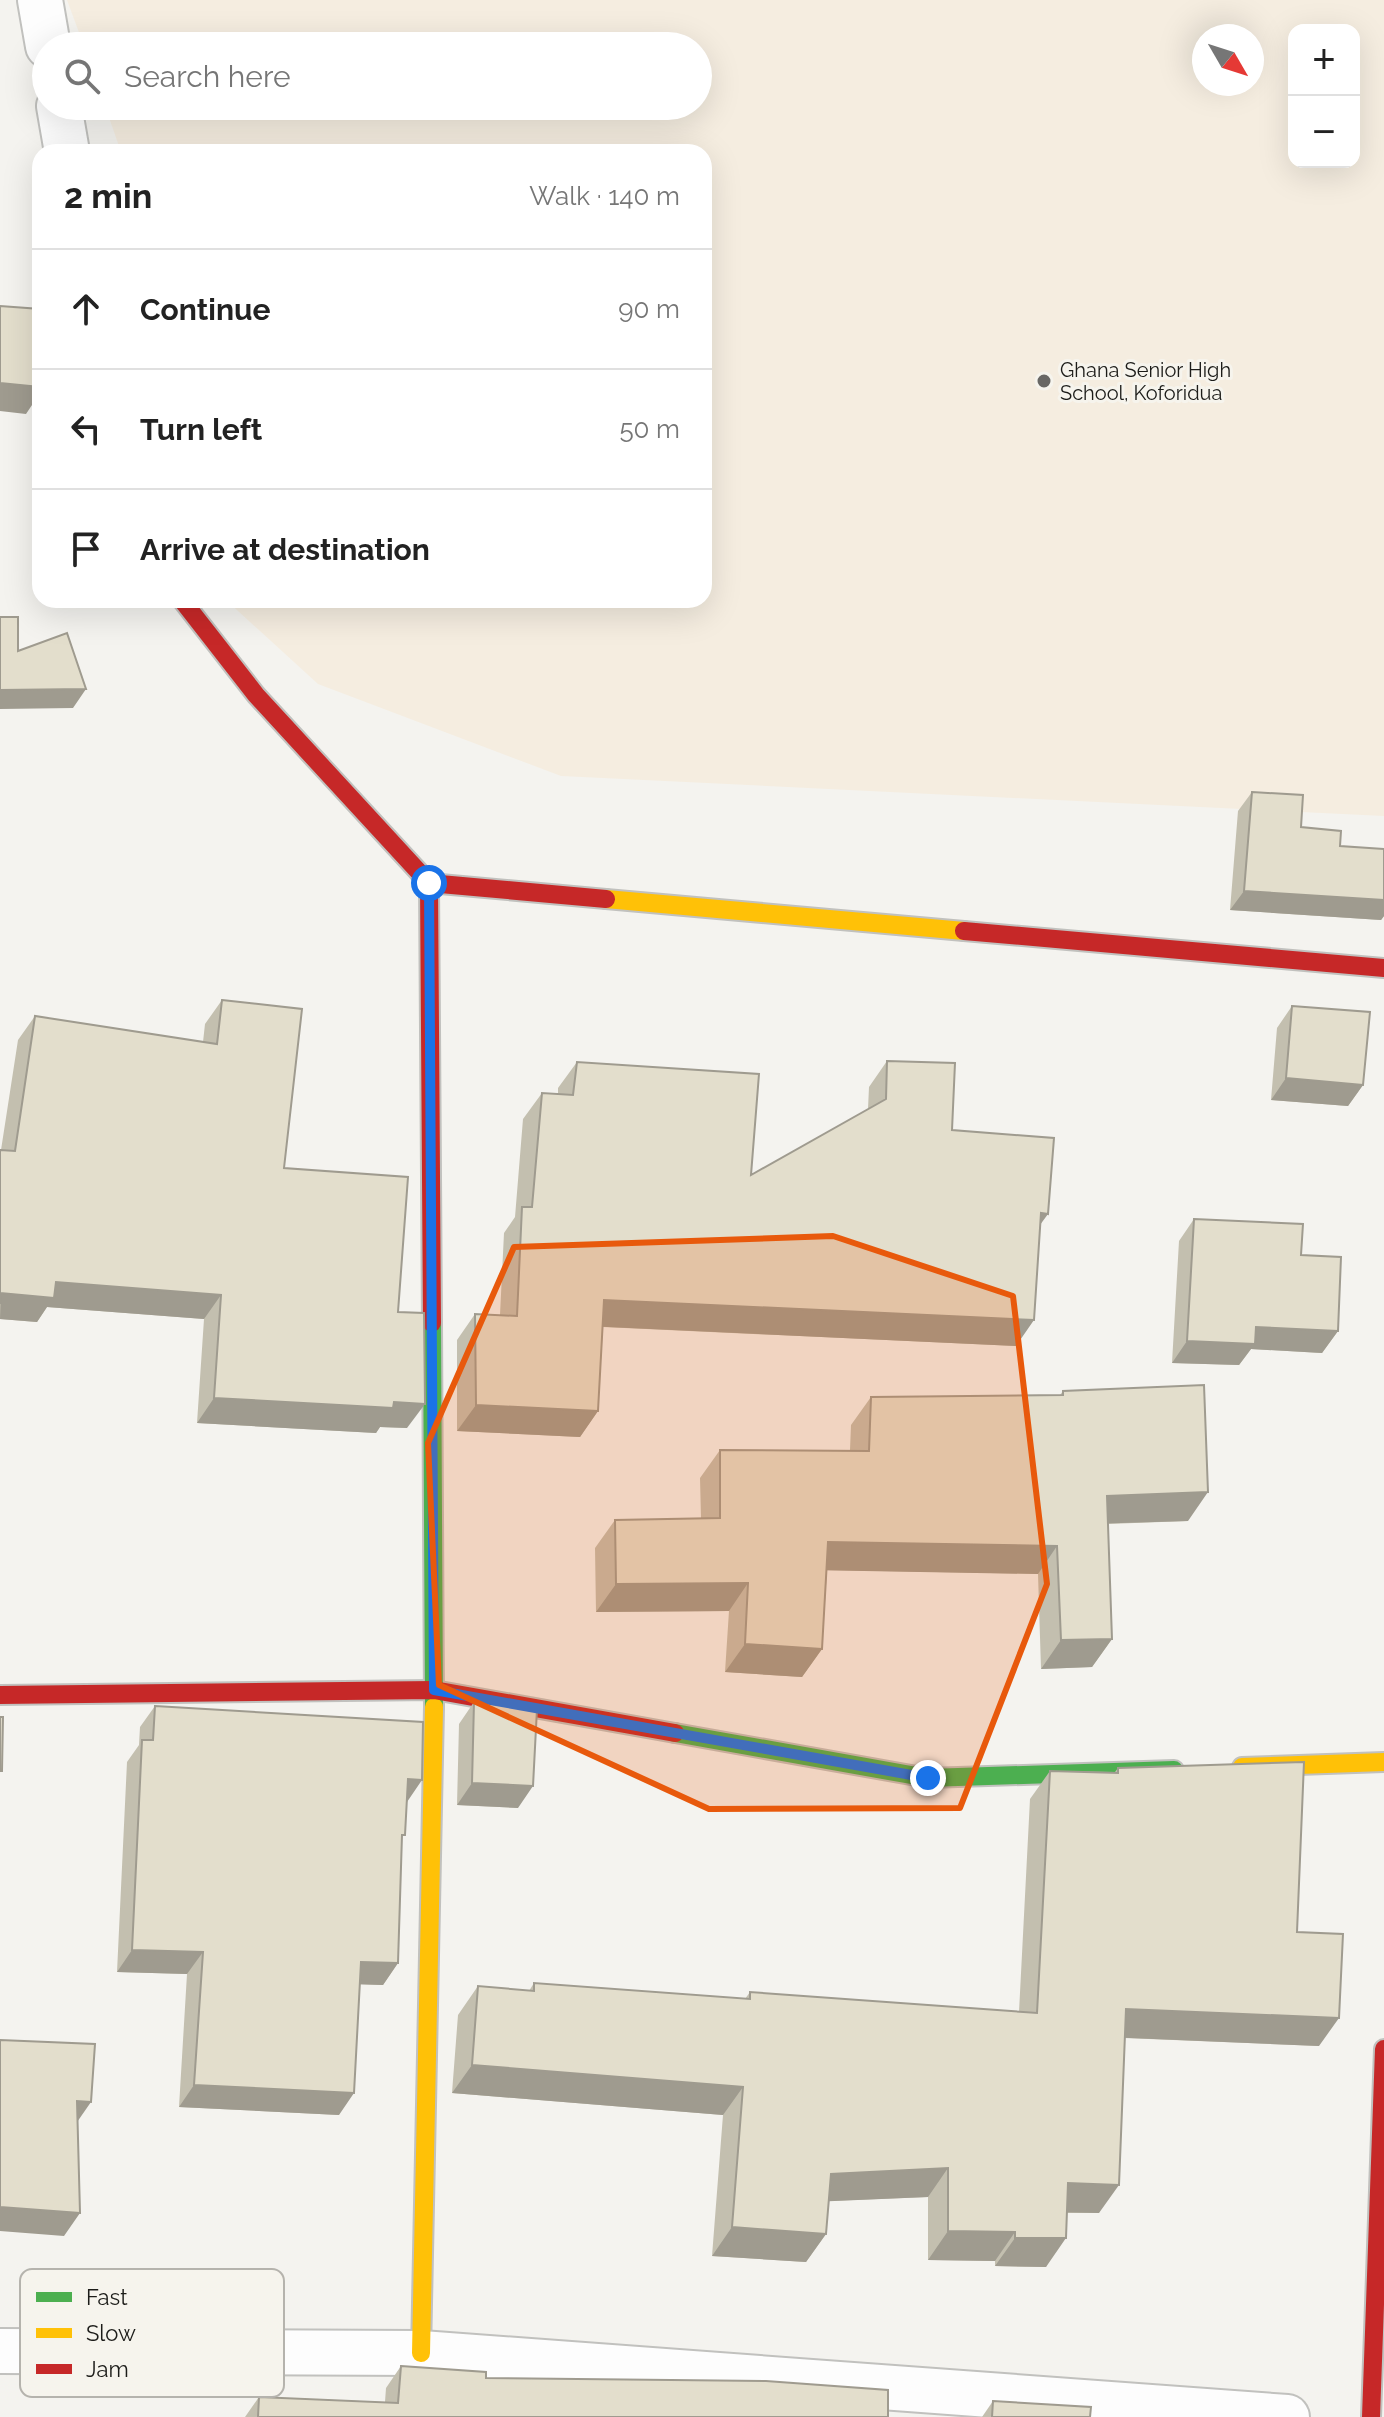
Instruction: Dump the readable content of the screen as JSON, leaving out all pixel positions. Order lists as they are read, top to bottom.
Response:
{
  "places": ["Ghana Senior High School, Koforidua"],
  "legend": ["Fast", "Slow", "Jam"],
  "north": "bottom right",
  "page": {
    "map_buttons": ["+", "−"],
    "search": "Search here",
    "heading": ["2 min", "Walk · 140 m"],
    "list": [
      ["Continue", "90 m"],
      ["Turn left", "50 m"],
      "Arrive at destination"
    ]
  }
}
